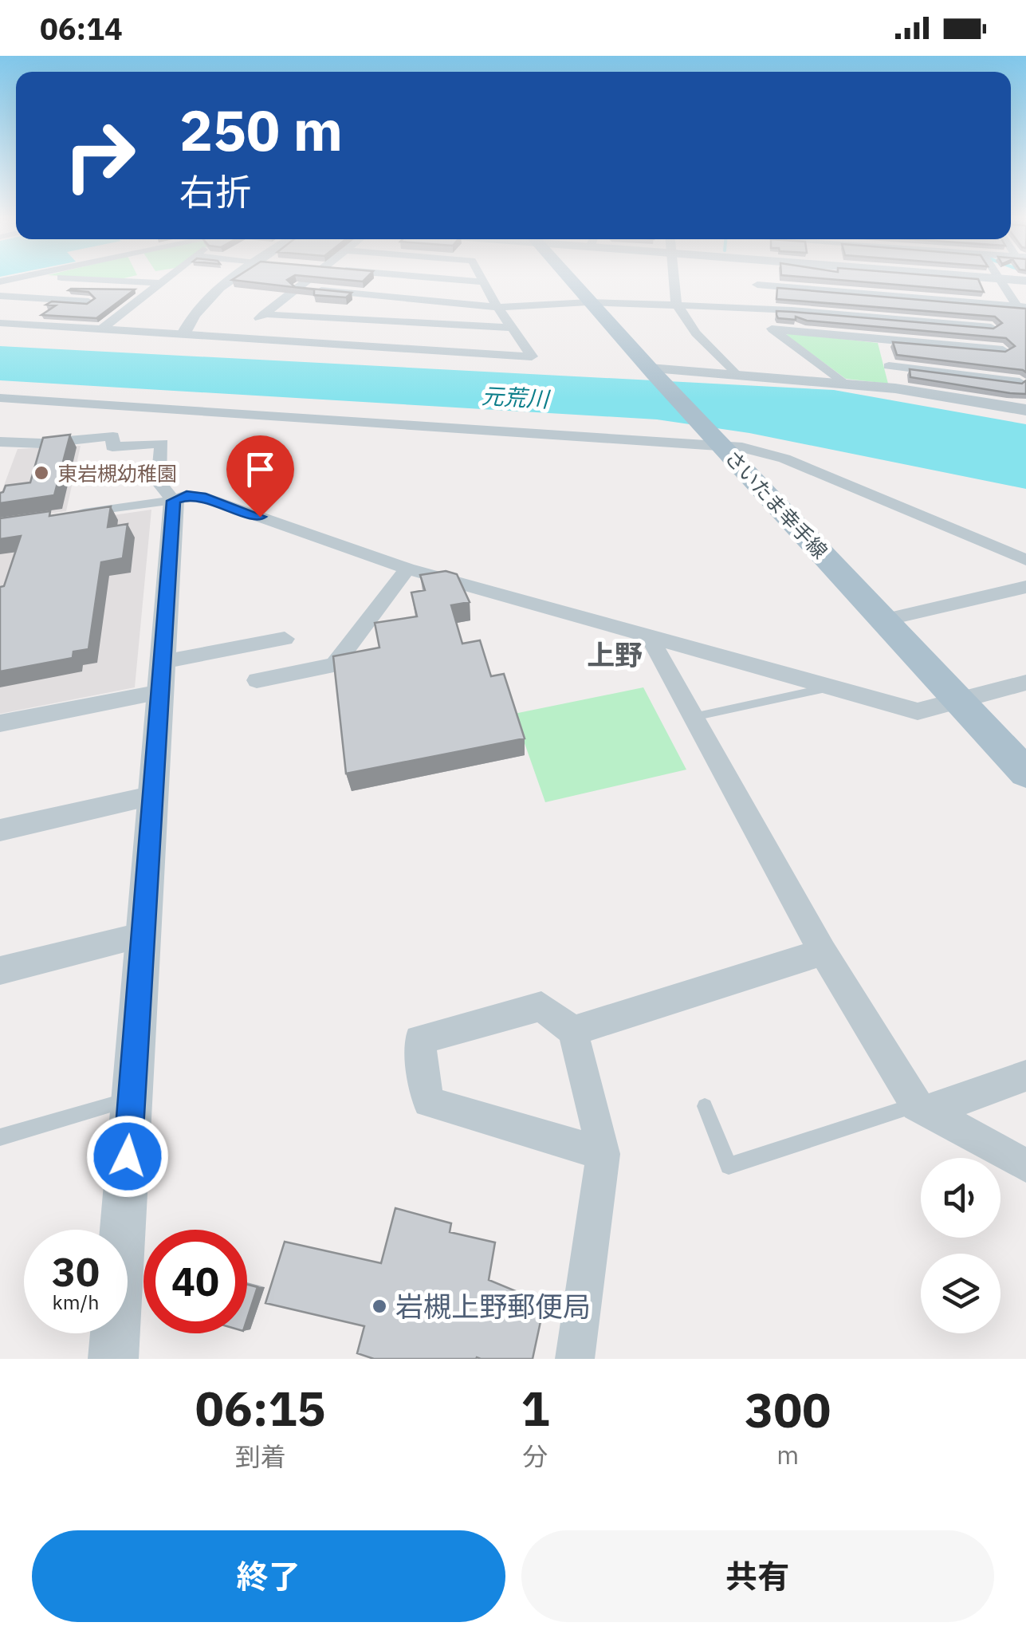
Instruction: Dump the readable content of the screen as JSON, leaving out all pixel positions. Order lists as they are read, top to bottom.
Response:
{
  "streets": {
    "main road": ["さいたま幸手線"]
  },
  "districts": ["上野"],
  "water": ["元荒川"],
  "places": ["東岩槻幼稚園", "岩槻上野郵便局"],
  "page": {
    "status": "06:14",
    "turn": ["250 m", "右折"],
    "speed": "30 km/h",
    "limit": "40",
    "eta": [
      "06:15",
      "到着",
      "1",
      "分",
      "300",
      "m"
    ],
    "buttons": ["終了", "共有"]
  }
}
